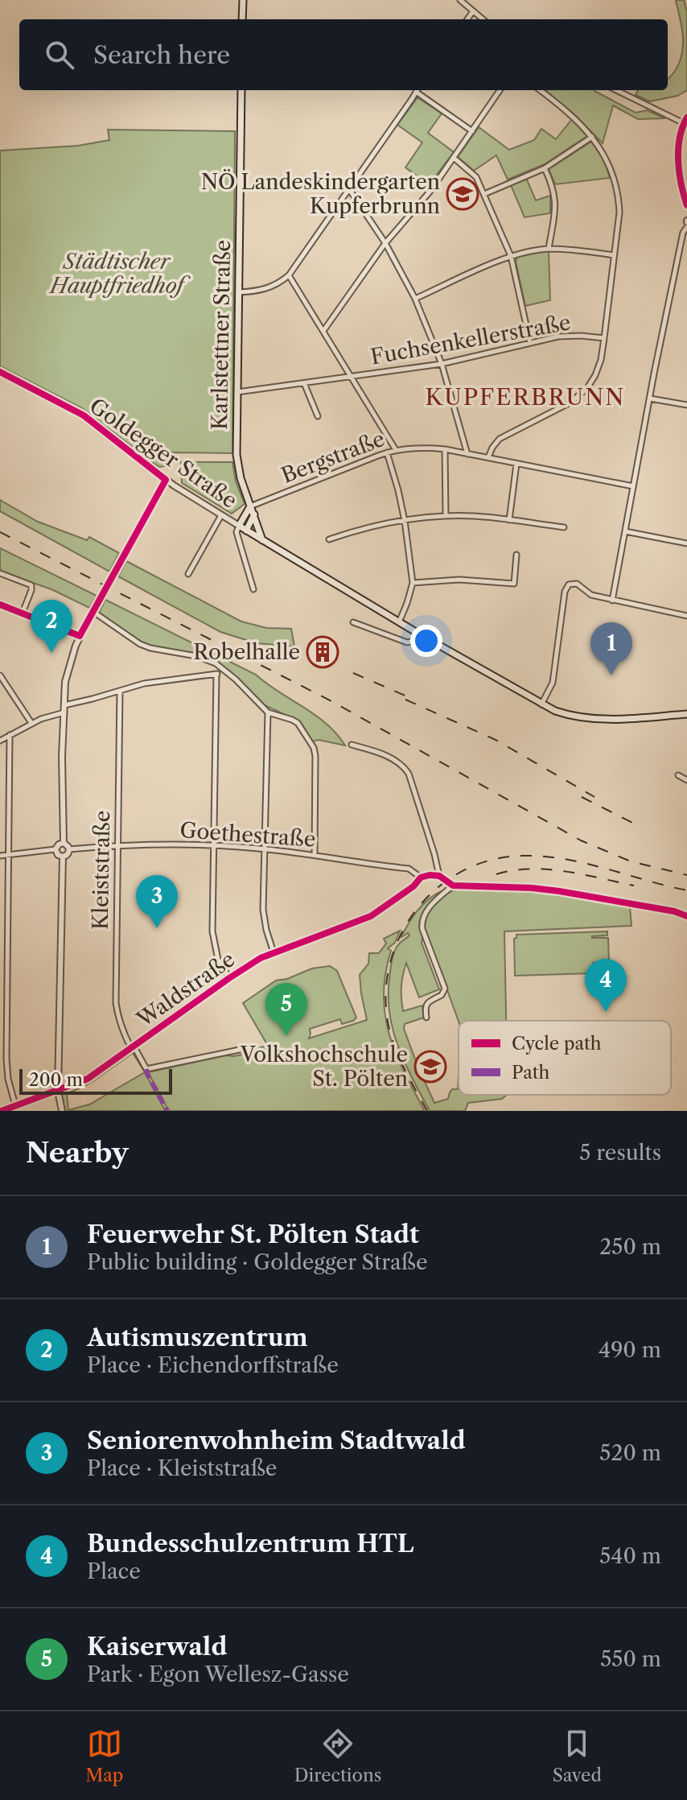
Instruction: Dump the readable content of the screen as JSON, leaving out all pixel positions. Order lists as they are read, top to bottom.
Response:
{
  "streets": {
    "main road": ["Karlstettner Straße", "Goldegger Straße"],
    "street": [
      "Fuchsenkellerstraße",
      "Bergstraße",
      "Goethestraße",
      "Kleiststraße",
      "Waldstraße"
    ]
  },
  "crossings": [
    ["Karlstettner Straße", "Fuchsenkellerstraße"],
    ["Karlstettner Straße", "Goldegger Straße"],
    ["Karlstettner Straße", "Bergstraße"],
    ["Goethestraße", "Kleiststraße"],
    ["Goethestraße", "Waldstraße"],
    ["Kleiststraße", "Waldstraße"]
  ],
  "districts": ["KUPFERBRUNN"],
  "parks": ["Städtischer Hauptfriedhof"],
  "places": {
    "school or university": ["NÖ Landeskindergarten Kupferbrunn", "Volkshochschule St. Pölten"],
    "building": ["Robelhalle"]
  },
  "legend": ["Cycle path", "Path"],
  "scale_bar": "200 m",
  "page": {
    "search": "Search here",
    "pins": [
      "2",
      "1",
      "3",
      "4",
      "5"
    ],
    "scale": "200 m",
    "heading": ["Nearby", "5 results"],
    "list": [
      {
        "mark": "1",
        "name": "Feuerwehr St. Pölten Stadt",
        "note": "Public building · Goldegger Straße",
        "value": "250 m"
      },
      {
        "mark": "2",
        "name": "Autismuszentrum",
        "note": "Place · Eichendorffstraße",
        "value": "490 m"
      },
      {
        "mark": "3",
        "name": "Seniorenwohnheim Stadtwald",
        "note": "Place · Kleiststraße",
        "value": "520 m"
      },
      {
        "mark": "4",
        "name": "Bundesschulzentrum HTL",
        "note": "Place",
        "value": "540 m"
      },
      {
        "mark": "5",
        "name": "Kaiserwald",
        "note": "Park · Egon Wellesz-Gasse",
        "value": "550 m"
      }
    ],
    "nav": ["Map", "Directions", "Saved"]
  }
}
